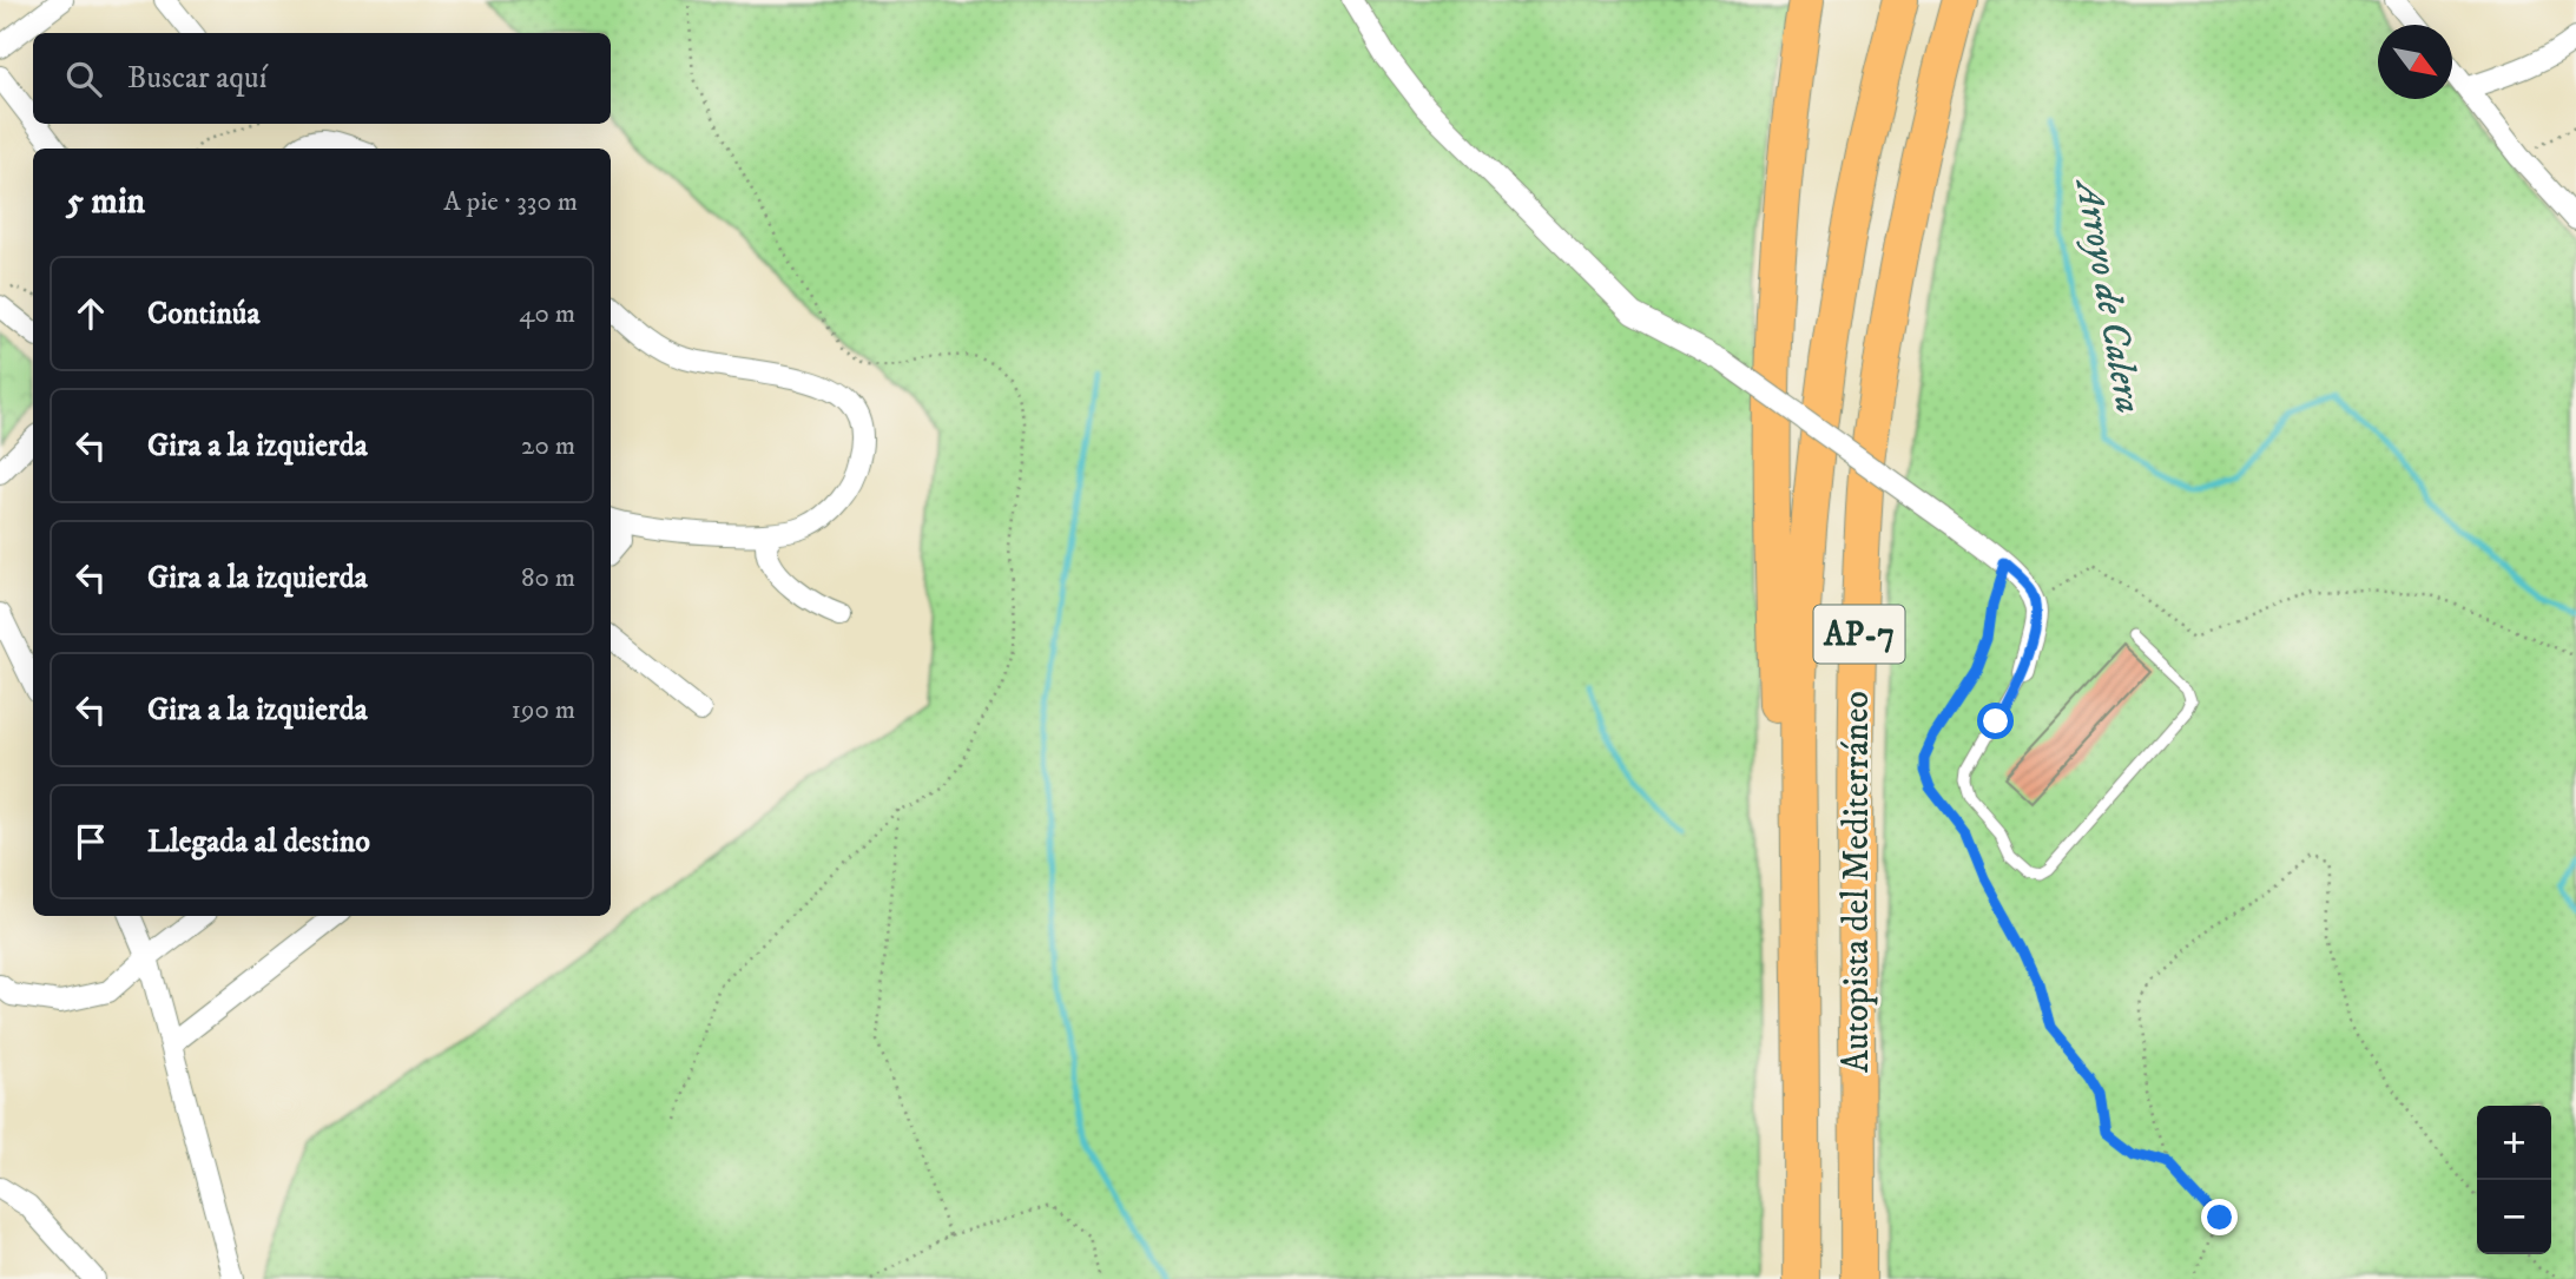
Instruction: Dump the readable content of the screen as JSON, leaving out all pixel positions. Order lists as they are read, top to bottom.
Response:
{
  "streets": {
    "highway": ["AP-7", "Autopista del Mediterráneo"]
  },
  "water": ["Arroyo de Calera"],
  "north": "bottom right",
  "page": {
    "search": "Buscar aquí",
    "heading": ["5 min", "A pie · 330 m"],
    "list": [
      ["Continúa", "40 m"],
      ["Gira a la izquierda", "20 m"],
      ["Gira a la izquierda", "80 m"],
      ["Gira a la izquierda", "190 m"],
      "Llegada al destino"
    ],
    "map_buttons": ["+", "−"]
  }
}
